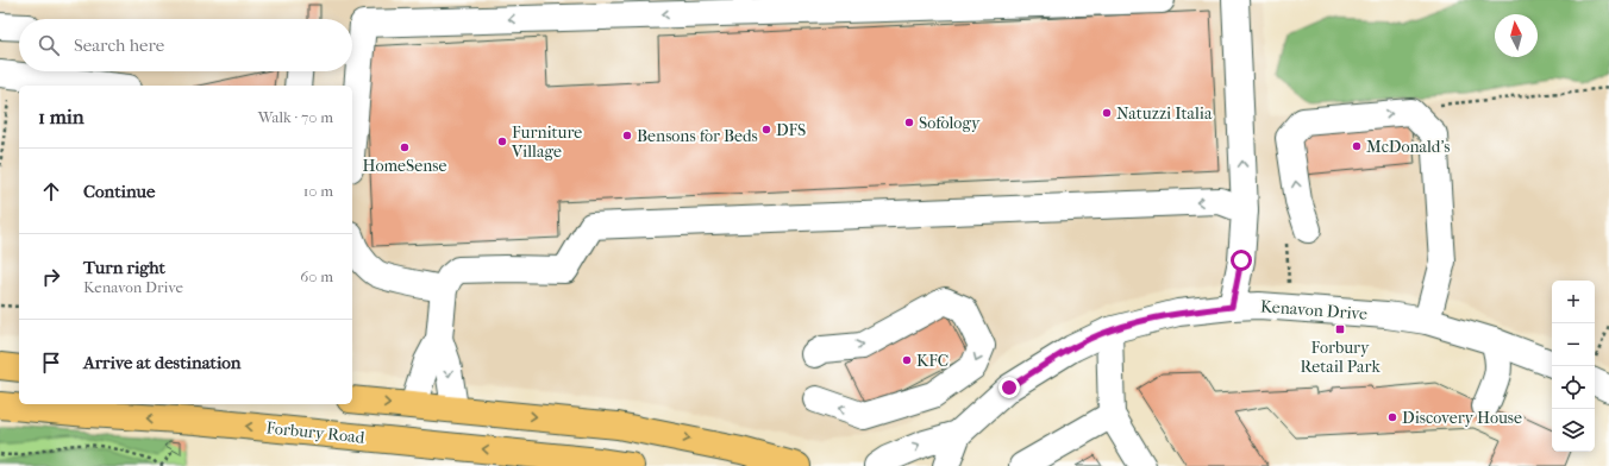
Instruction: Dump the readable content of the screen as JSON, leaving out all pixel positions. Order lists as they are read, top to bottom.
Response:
{
  "streets": {
    "main road": ["Forbury Road"],
    "street": ["Kenavon Drive"]
  },
  "places": {
    "other": [
      "Natuzzi Italia",
      "Sofology",
      "DFS",
      "Bensons for Beds",
      "Furniture Village",
      "McDonald's",
      "HomeSense",
      "KFC",
      "Discovery House"
    ],
    "transit": ["Forbury Retail Park"]
  },
  "north": "top",
  "page": {
    "search": "Search here",
    "heading": ["1 min", "Walk · 70 m"],
    "list": [
      ["Continue", "10 m"],
      ["Turn right", "Kenavon Drive", "60 m"],
      "Arrive at destination"
    ],
    "map_buttons": ["+", "−"]
  }
}
